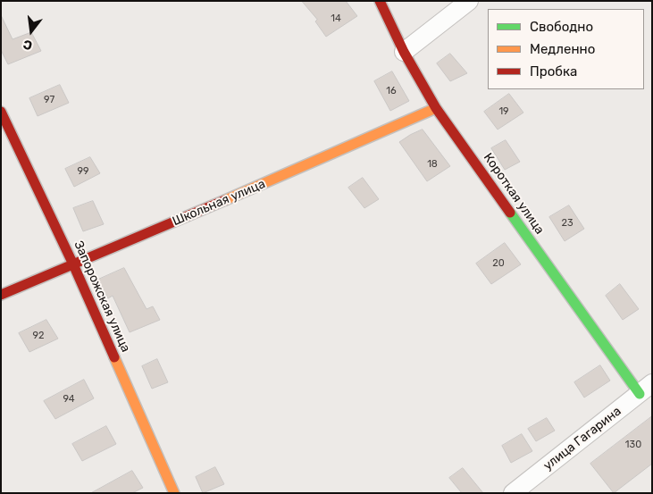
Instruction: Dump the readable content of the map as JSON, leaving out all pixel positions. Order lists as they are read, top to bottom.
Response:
{
  "streets": {
    "street": [
      "Короткая улица",
      "Школьная улица",
      "Запорожская улица",
      "улица Гагарина"
    ]
  },
  "crossings": [
    ["Короткая улица", "Школьная улица"],
    ["Короткая улица", "улица Гагарина"],
    ["Школьная улица", "Запорожская улица"]
  ],
  "house_numbers": [
    "14",
    "16",
    "97",
    "19",
    "18",
    "99",
    "23",
    "20",
    "92",
    "94",
    "130"
  ],
  "legend": ["Свободно", "Медленно", "Пробка"],
  "north": "bottom"
}
